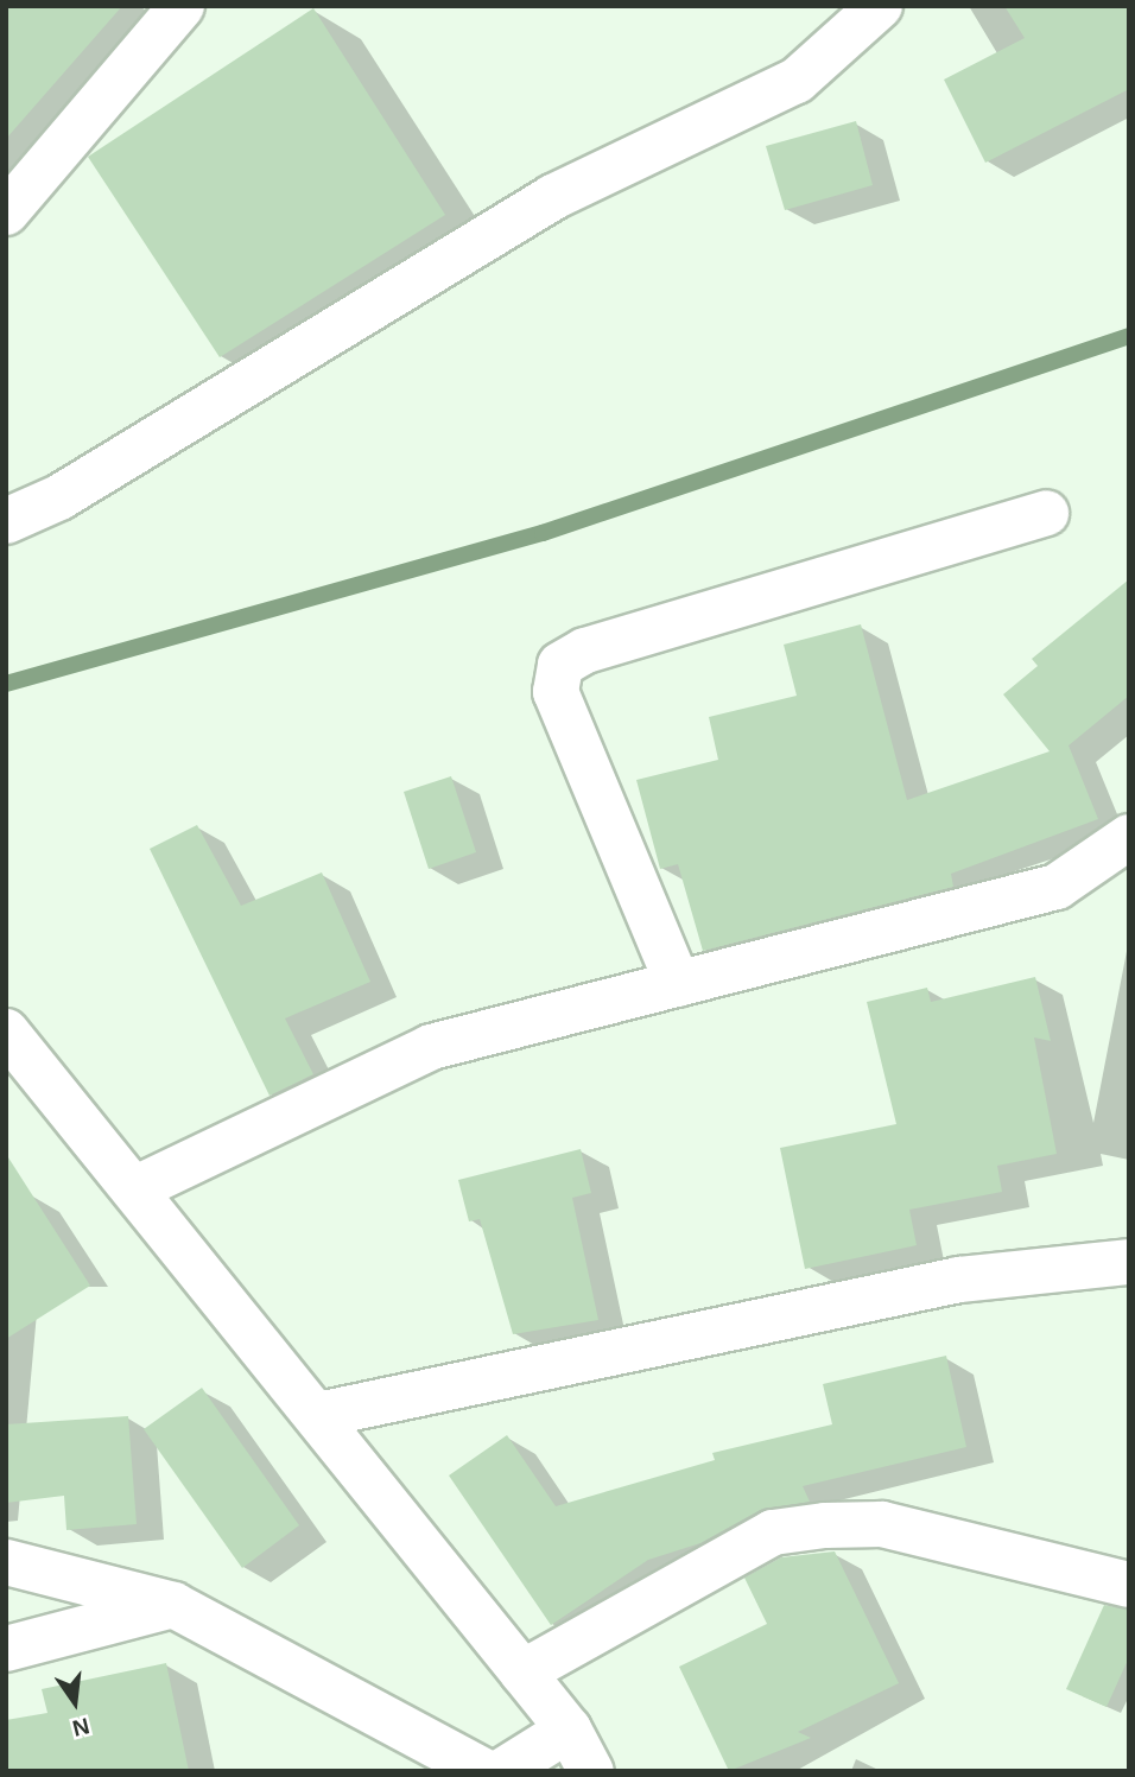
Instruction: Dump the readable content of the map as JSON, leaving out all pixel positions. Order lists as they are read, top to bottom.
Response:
{
  "north": "bottom"
}
